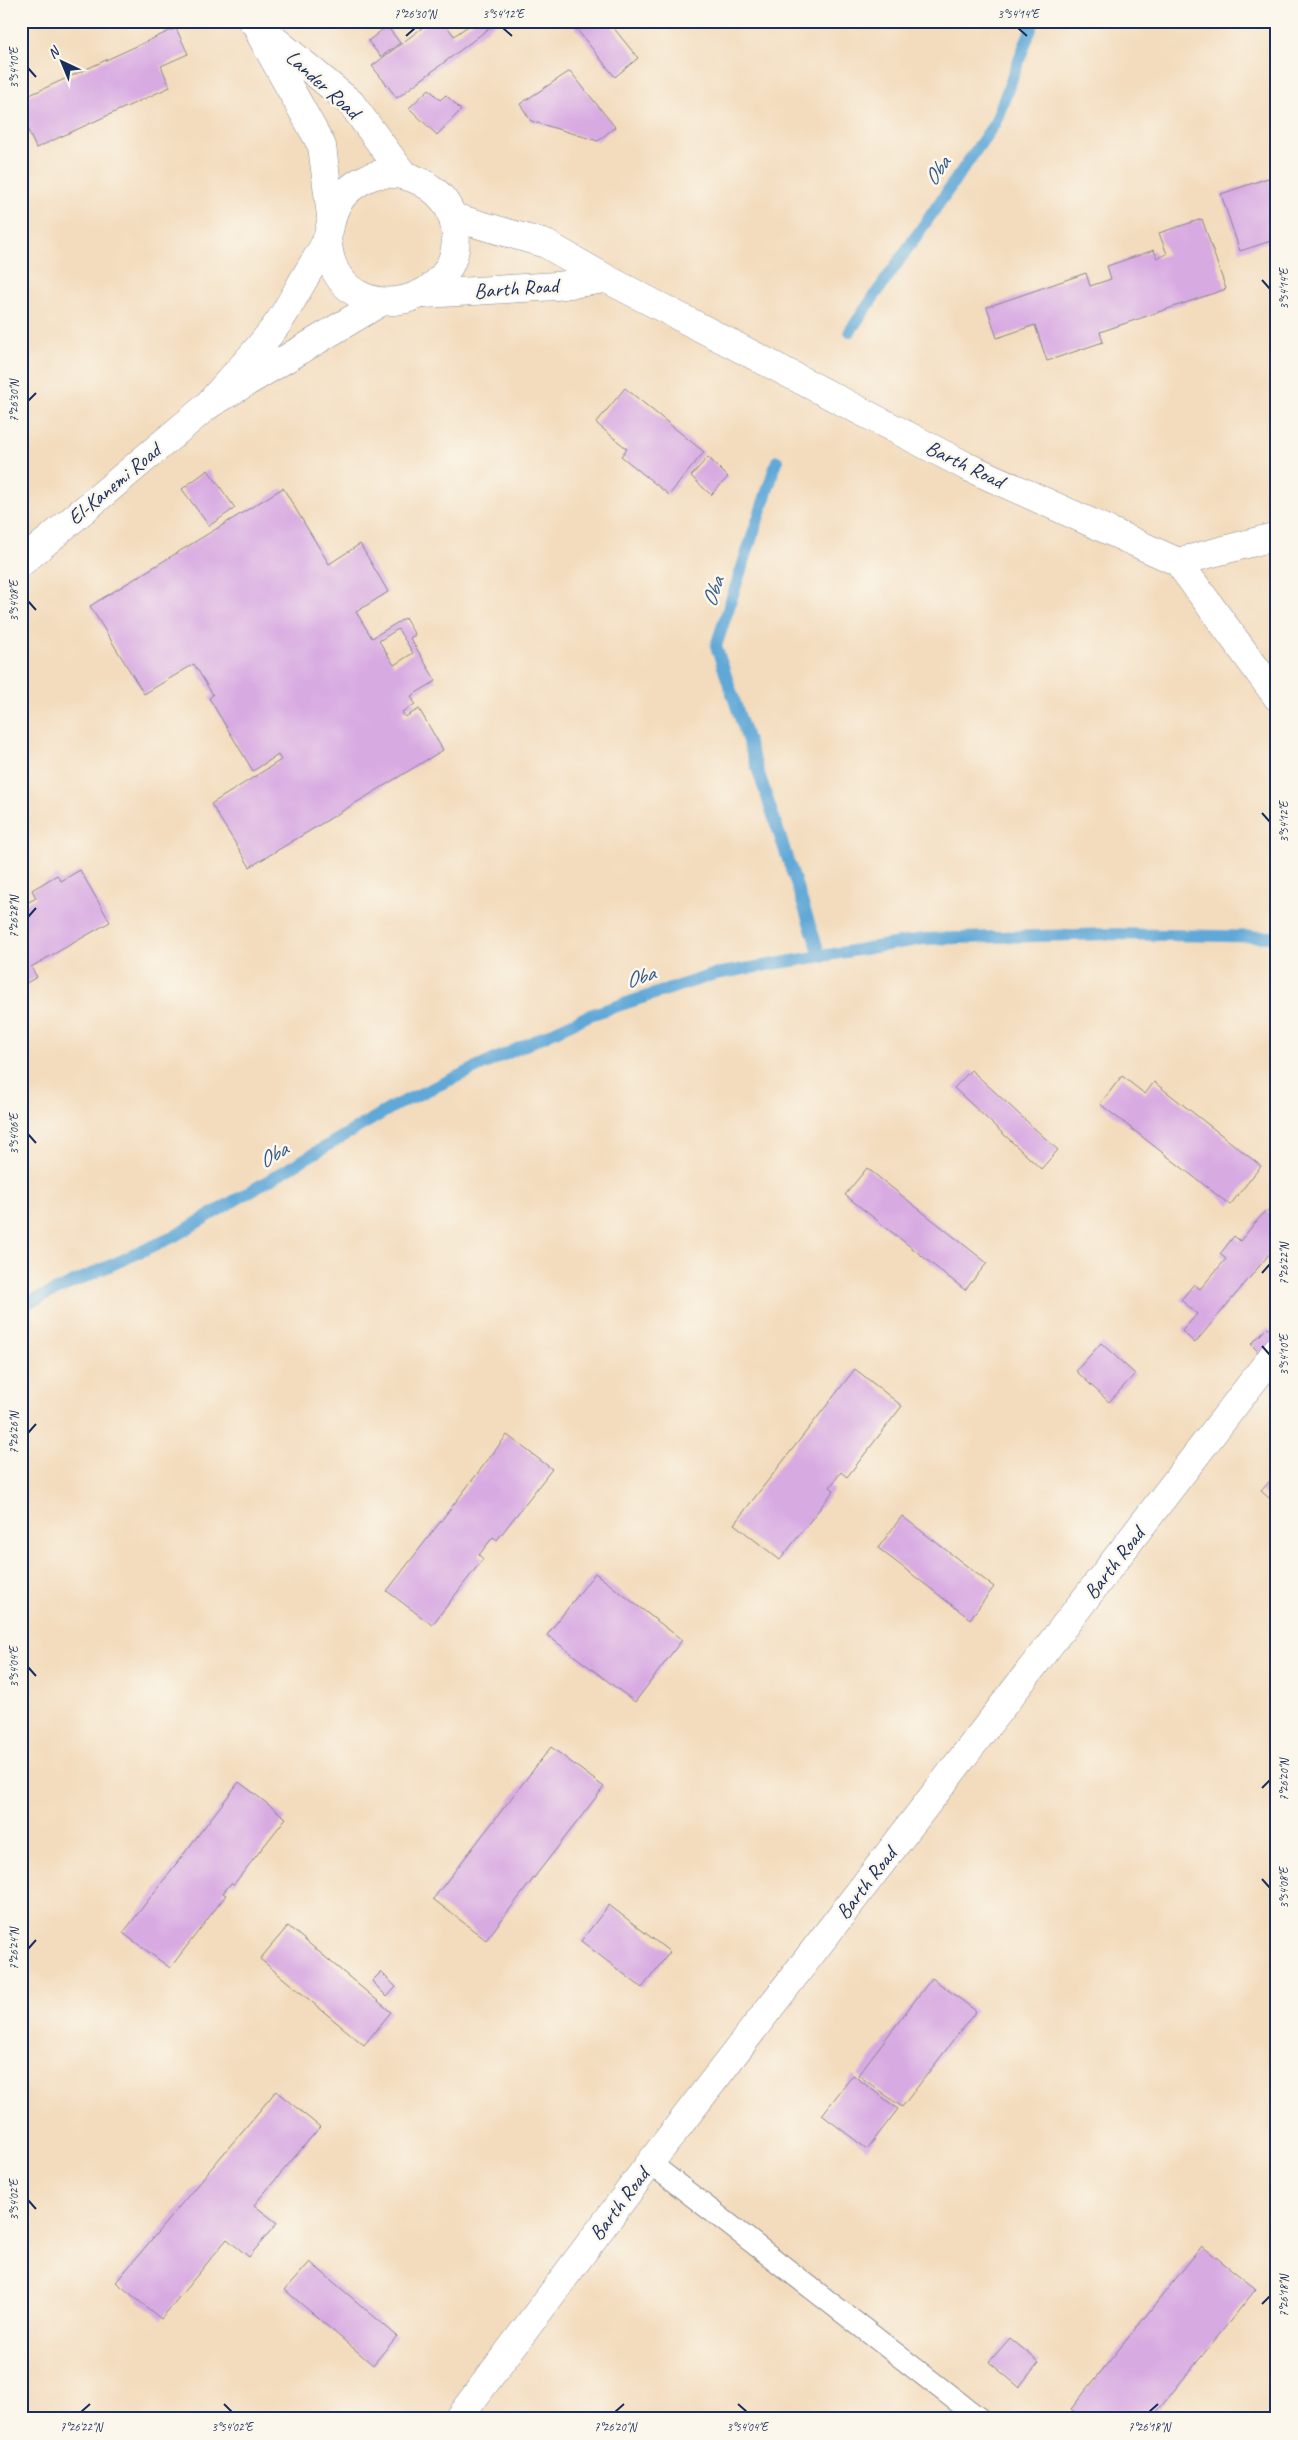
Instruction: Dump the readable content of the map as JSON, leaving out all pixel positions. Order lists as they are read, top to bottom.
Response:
{
  "streets": {
    "street": ["Lander Road", "Barth Road", "El-Kanemi Road"]
  },
  "crossings": [
    ["Lander Road", "Barth Road"],
    ["Lander Road", "El-Kanemi Road"],
    ["Barth Road", "El-Kanemi Road"]
  ],
  "water": ["Oba"],
  "north": "top left",
  "coordinates": [
    "7°26'30\"N",
    "3°54'12\"E",
    "3°54'14\"E",
    "3°54'10\"E",
    "3°54'08\"E",
    "7°26'28\"N",
    "3°54'06\"E",
    "7°26'22\"N",
    "7°26'26\"N",
    "3°54'04\"E",
    "7°26'20\"N",
    "7°26'24\"N",
    "3°54'02\"E",
    "7°26'18\"N"
  ]
}
